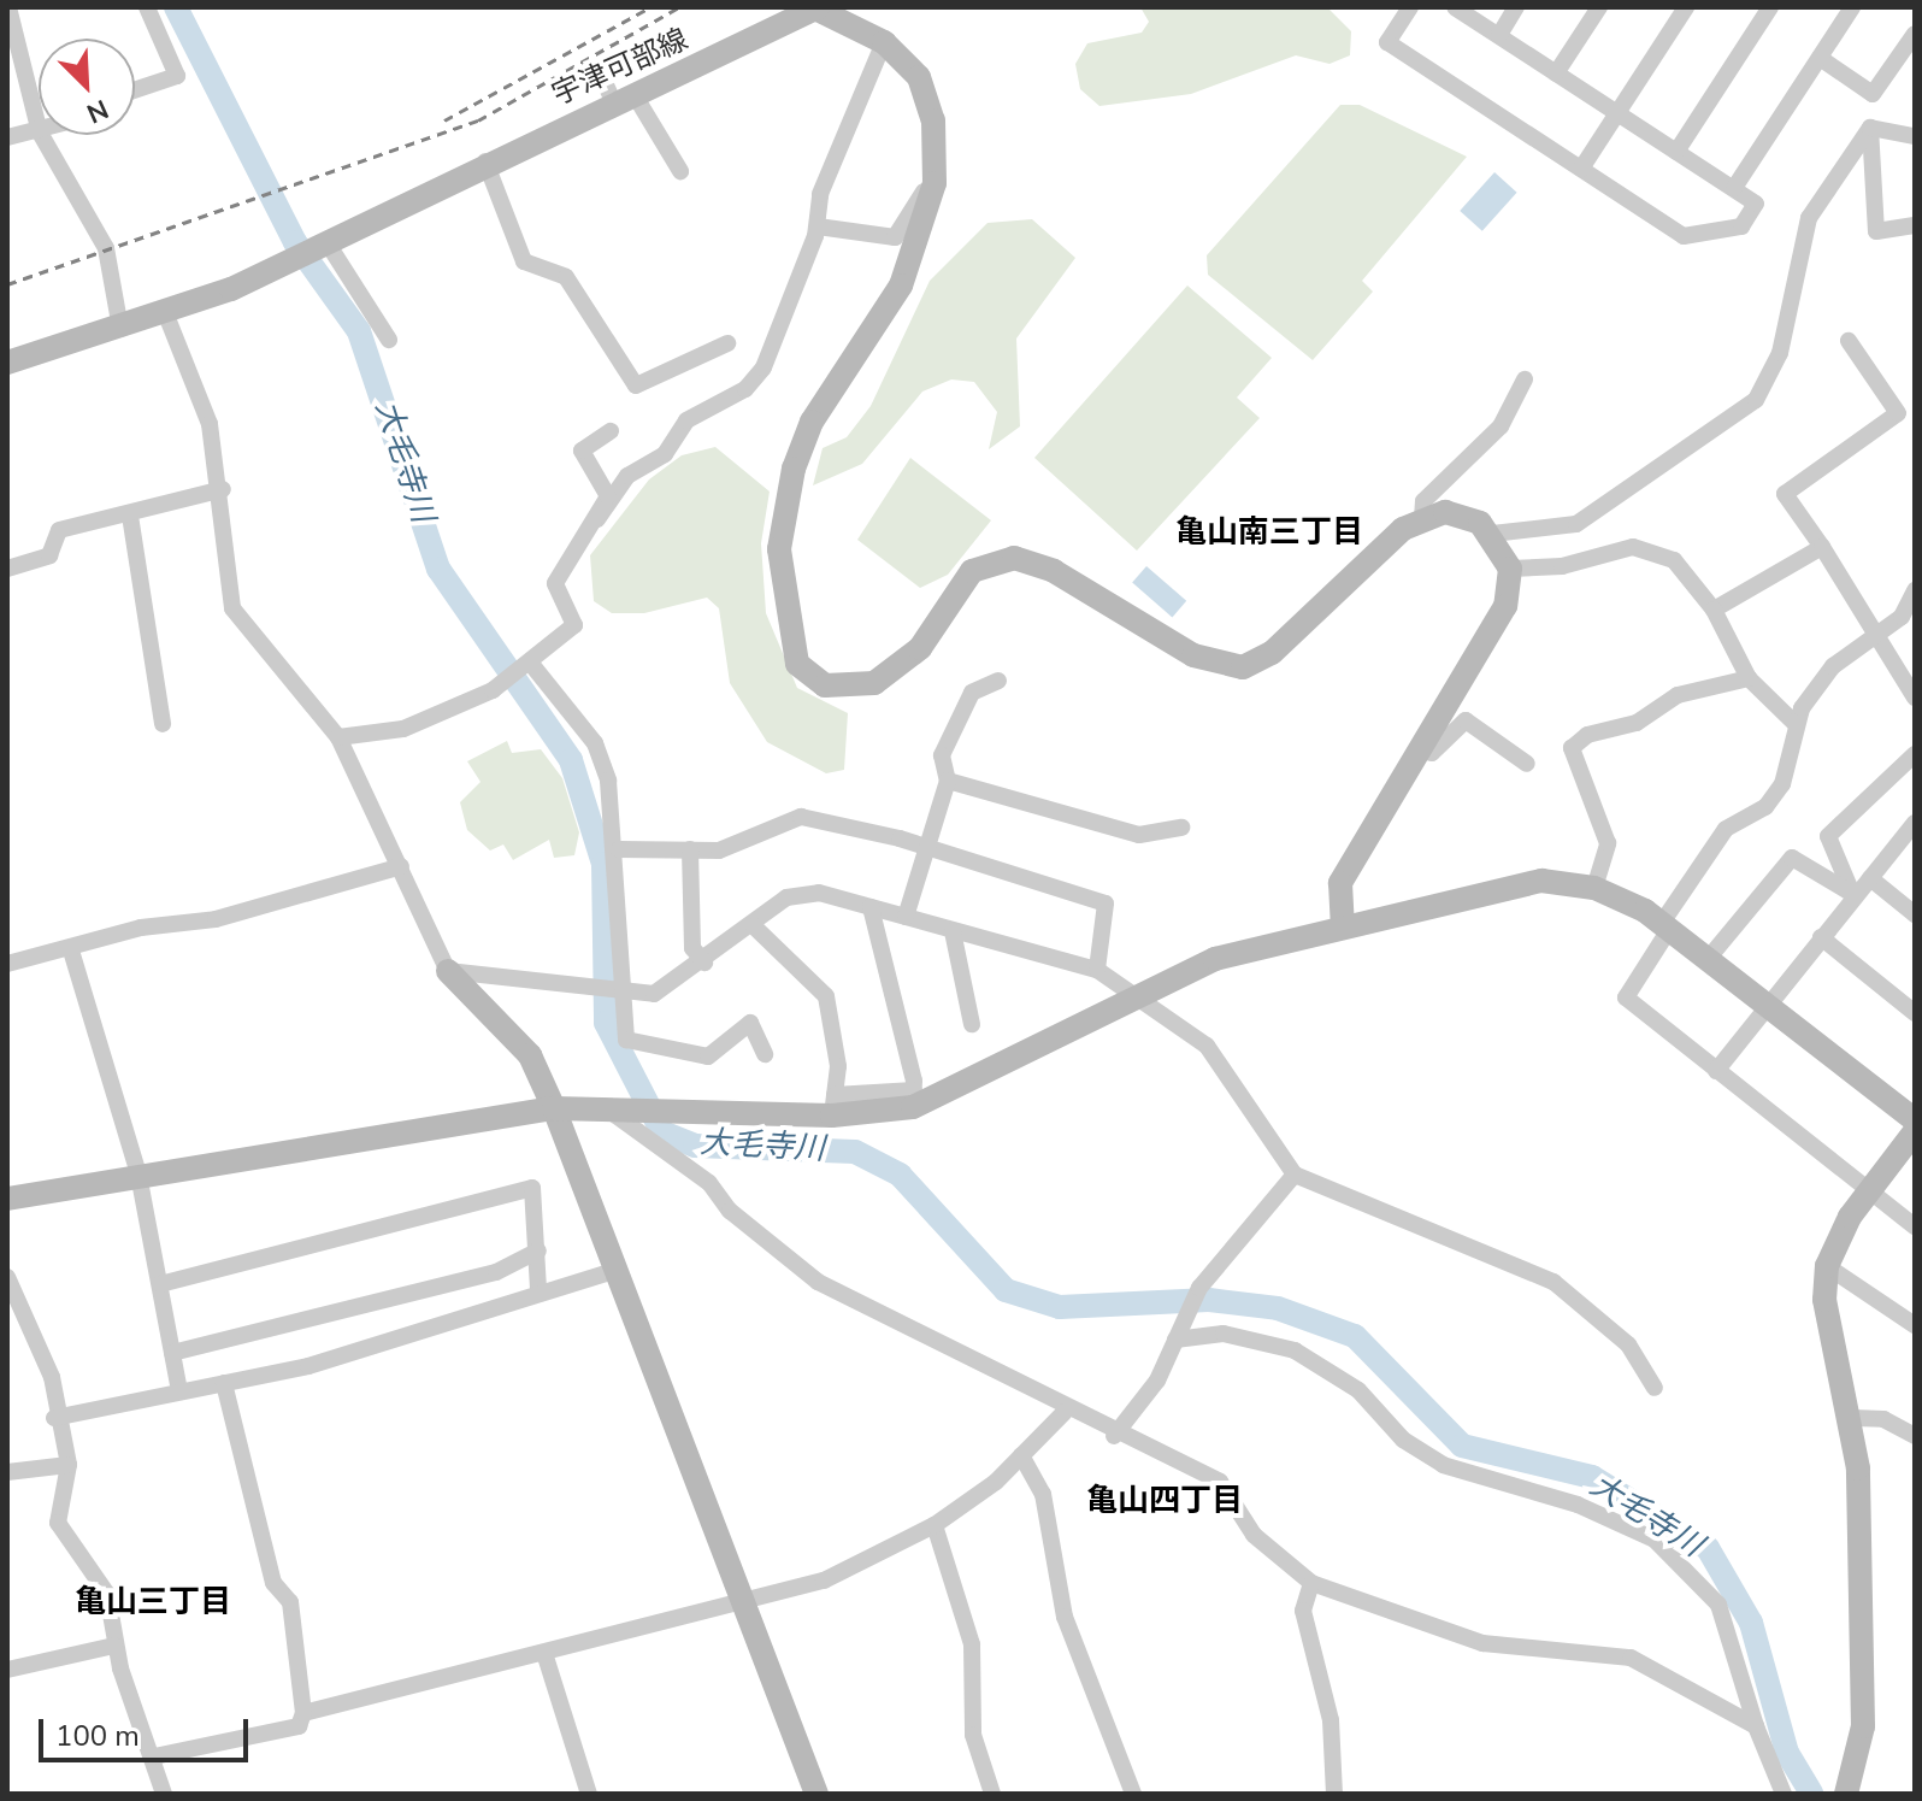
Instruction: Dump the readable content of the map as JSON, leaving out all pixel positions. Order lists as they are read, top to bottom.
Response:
{
  "streets": {
    "street": ["宇津可部線"]
  },
  "districts": ["亀山南三丁目", "亀山四丁目", "亀山三丁目"],
  "water": ["大毛寺川"],
  "scale_bar": "100 m",
  "north": "bottom right"
}
